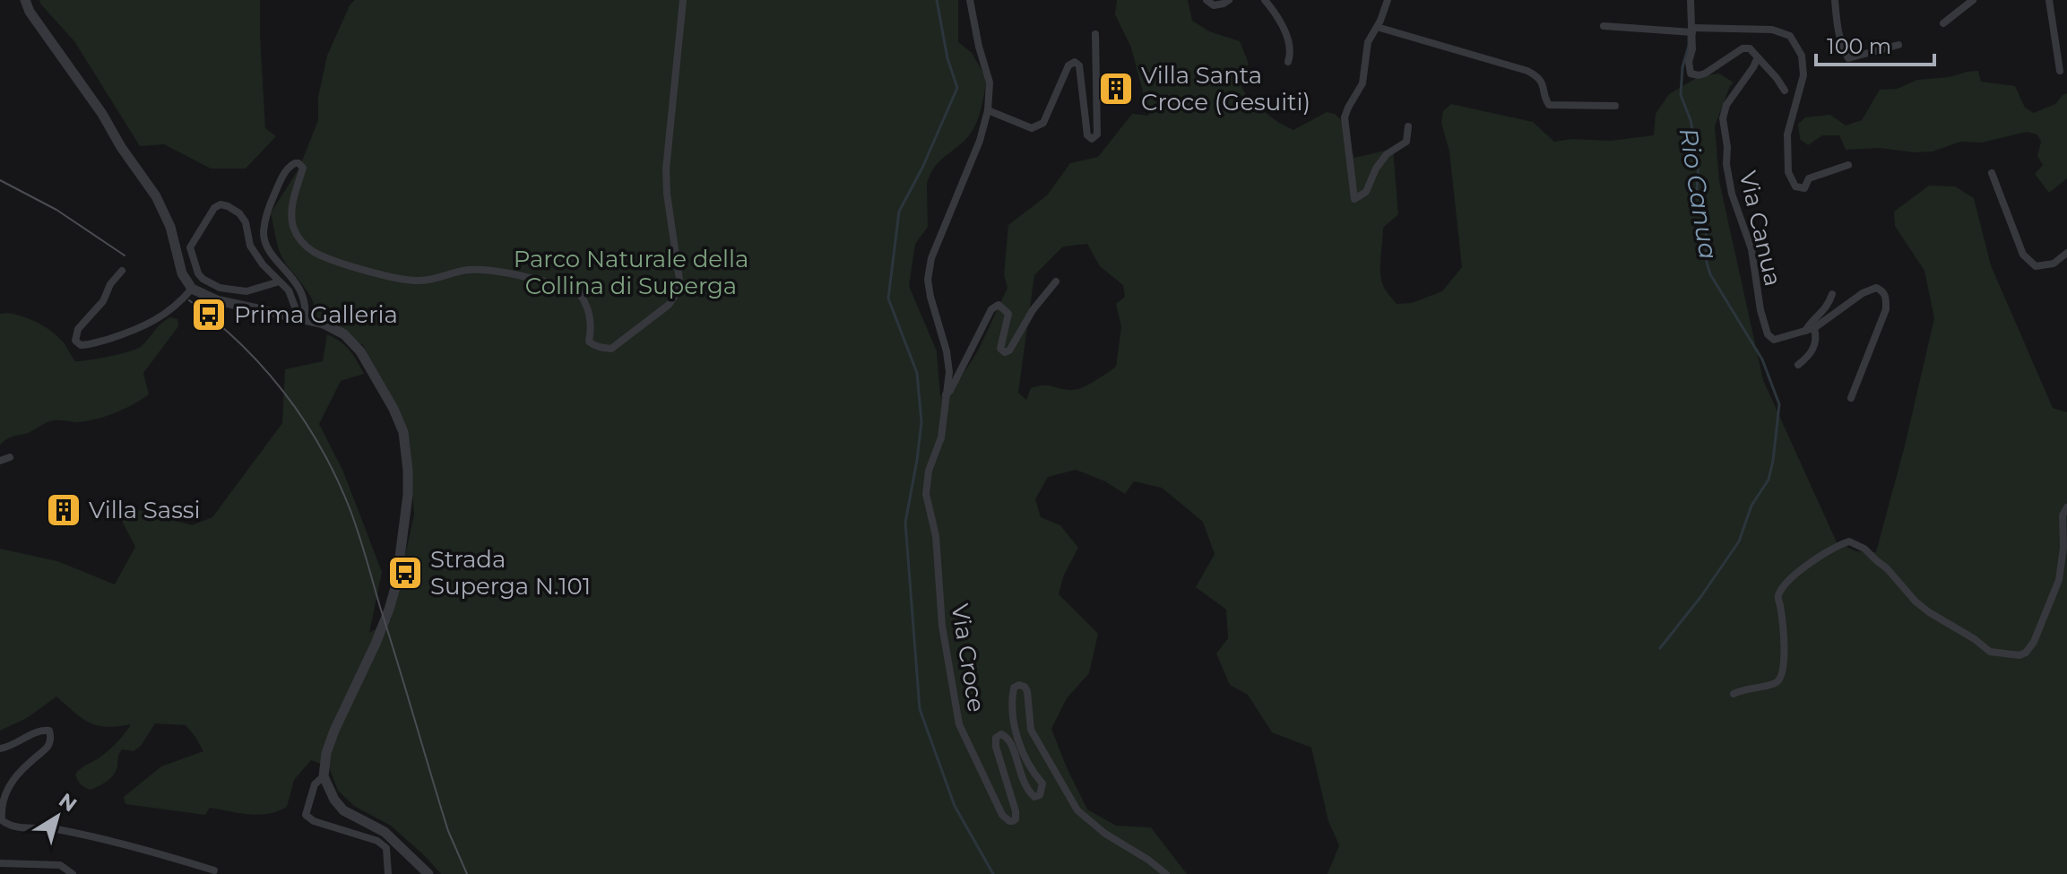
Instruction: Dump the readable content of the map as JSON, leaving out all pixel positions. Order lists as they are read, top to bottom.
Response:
{
  "streets": {
    "street": ["Via Canua", "Via Croce"]
  },
  "water": ["Rio Canua"],
  "parks": ["Parco Naturale della Collina di Superga"],
  "places": {
    "building": ["Villa Santa Croce (Gesuiti)", "Villa Sassi"],
    "bus stop": ["Prima Galleria", "Strada Superga N.101"]
  },
  "scale_bar": "100 m",
  "north": "top right"
}
